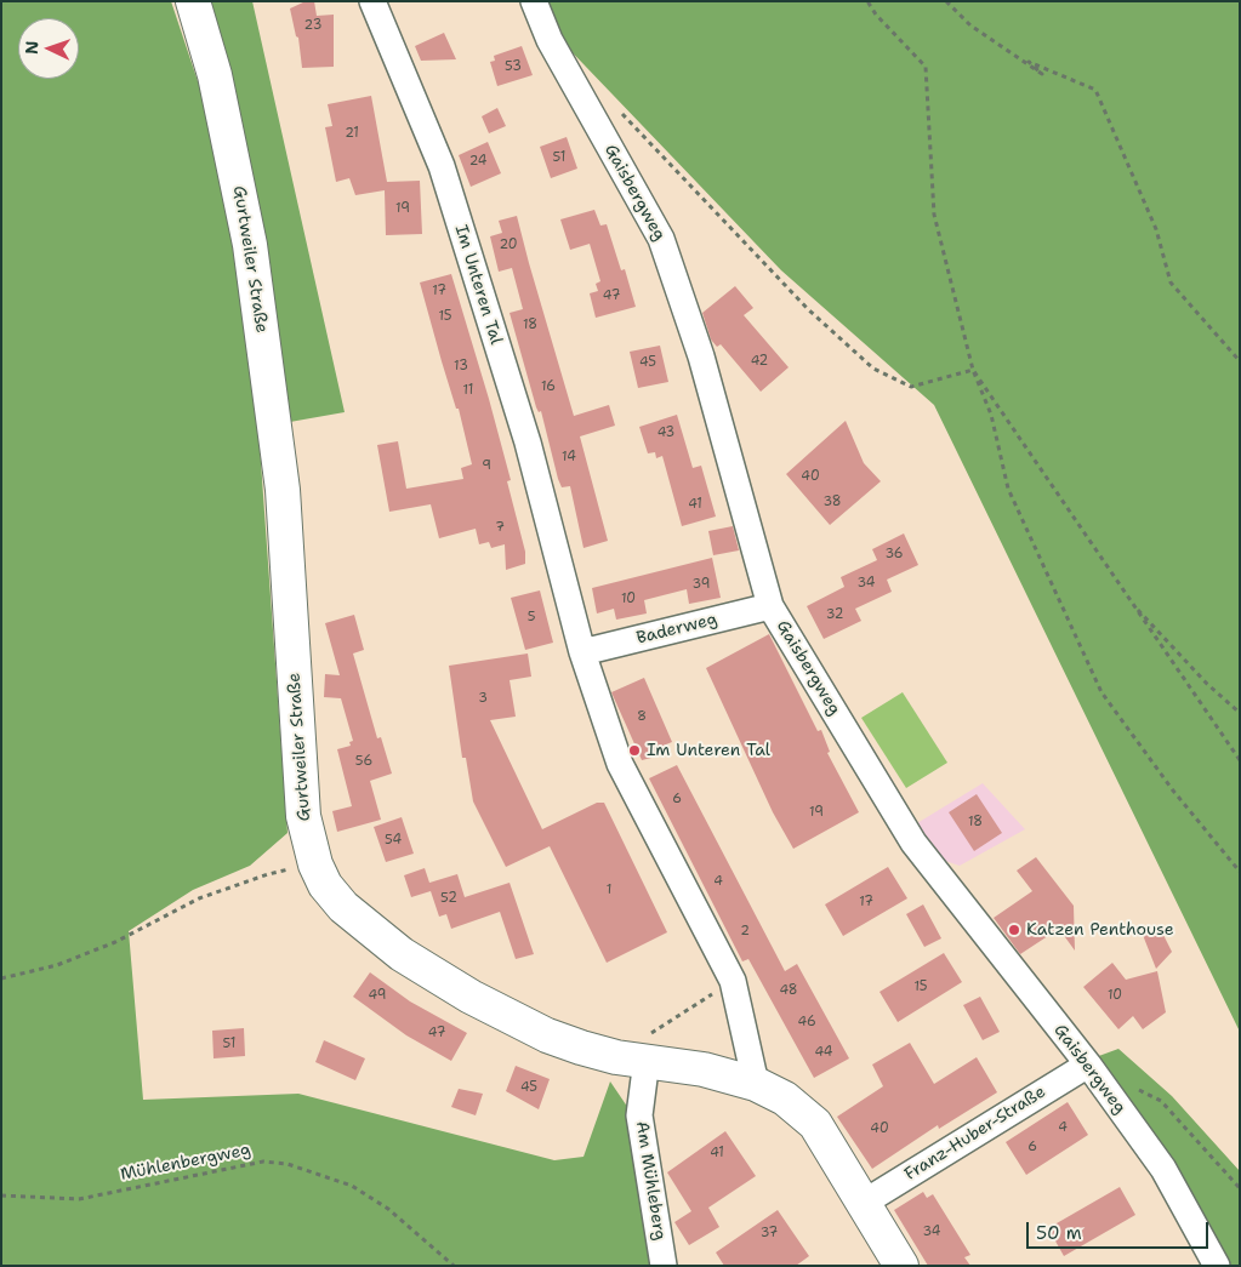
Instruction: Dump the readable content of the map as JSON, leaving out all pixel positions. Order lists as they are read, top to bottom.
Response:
{
  "streets": {
    "main road": ["Gurtweiler Straße"],
    "street": [
      "Gaisbergweg",
      "Im Unteren Tal",
      "Baderweg",
      "Franz-Huber-Straße",
      "Am Mühleberg"
    ],
    "path": ["Mühlenbergweg"]
  },
  "crossings": [
    ["Gaisbergweg", "Baderweg"],
    ["Gaisbergweg", "Franz-Huber-Straße"],
    ["Gurtweiler Straße", "Im Unteren Tal"],
    ["Gurtweiler Straße", "Franz-Huber-Straße"],
    ["Gurtweiler Straße", "Am Mühleberg"],
    ["Im Unteren Tal", "Baderweg"]
  ],
  "places": ["Im Unteren Tal", "Katzen Penthouse"],
  "house_numbers": [
    "23",
    "53",
    "21",
    "51",
    "24",
    "19",
    "20",
    "17",
    "47",
    "15",
    "18",
    "42",
    "45",
    "13",
    "16",
    "11",
    "43",
    "14",
    "9",
    "40",
    "38",
    "41",
    "7",
    "36",
    "34",
    "39",
    "10",
    "32",
    "5",
    "3",
    "8",
    "56",
    "6",
    "19",
    "18",
    "54",
    "4",
    "1",
    "52",
    "17",
    "2",
    "15",
    "48",
    "49",
    "10",
    "46",
    "47",
    "51",
    "44",
    "45",
    "4",
    "40",
    "6",
    "41",
    "34",
    "37"
  ],
  "scale_bar": "50 m",
  "north": "left"
}
